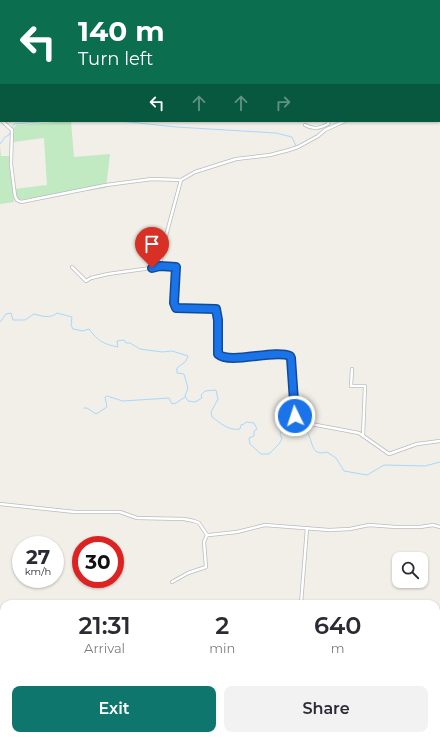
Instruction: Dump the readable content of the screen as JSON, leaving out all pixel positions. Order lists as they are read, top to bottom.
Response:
{
  "page": {
    "turn": ["140 m", "Turn left"],
    "speed": "27 km/h",
    "limit": "30",
    "eta": [
      "21:31",
      "Arrival",
      "2",
      "min",
      "640",
      "m"
    ],
    "buttons": ["Exit", "Share"]
  }
}
